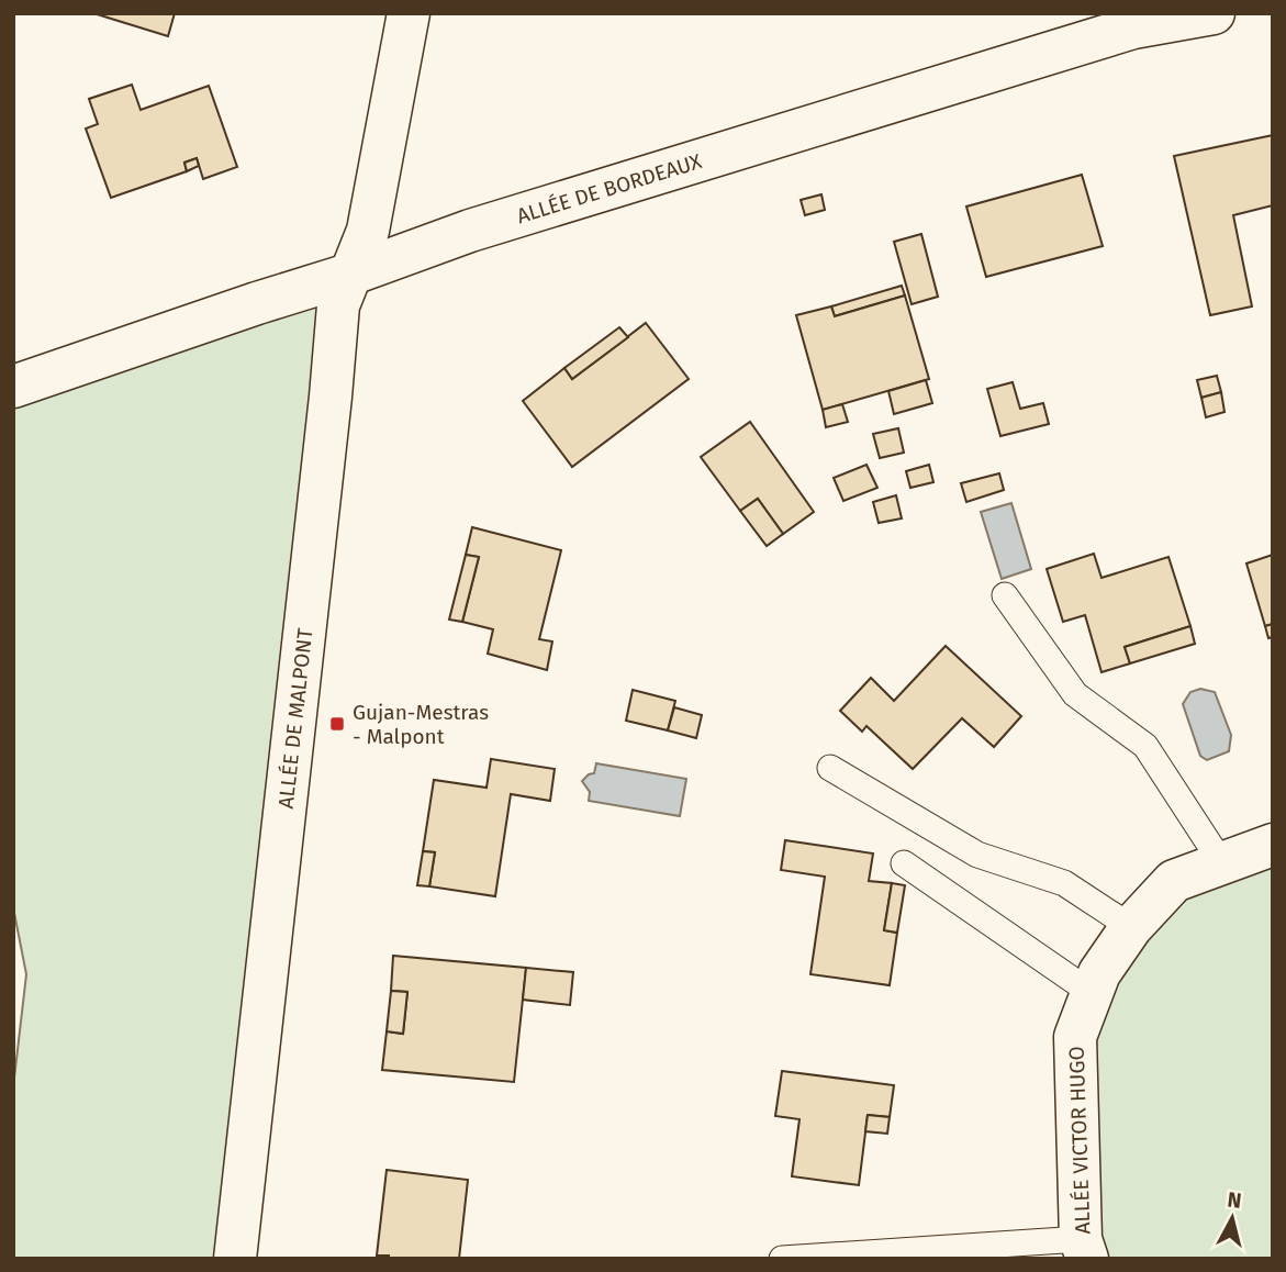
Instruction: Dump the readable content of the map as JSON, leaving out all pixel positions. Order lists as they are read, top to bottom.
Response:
{
  "streets": {
    "street": ["ALLÉE DE BORDEAUX", "ALLÉE DE MALPONT", "ALLÉE VICTOR HUGO"]
  },
  "crossings": [
    ["ALLÉE DE BORDEAUX", "ALLÉE DE MALPONT"]
  ],
  "places": {
    "transit": ["Gujan-Mestras - Malpont"]
  },
  "north": "top"
}
